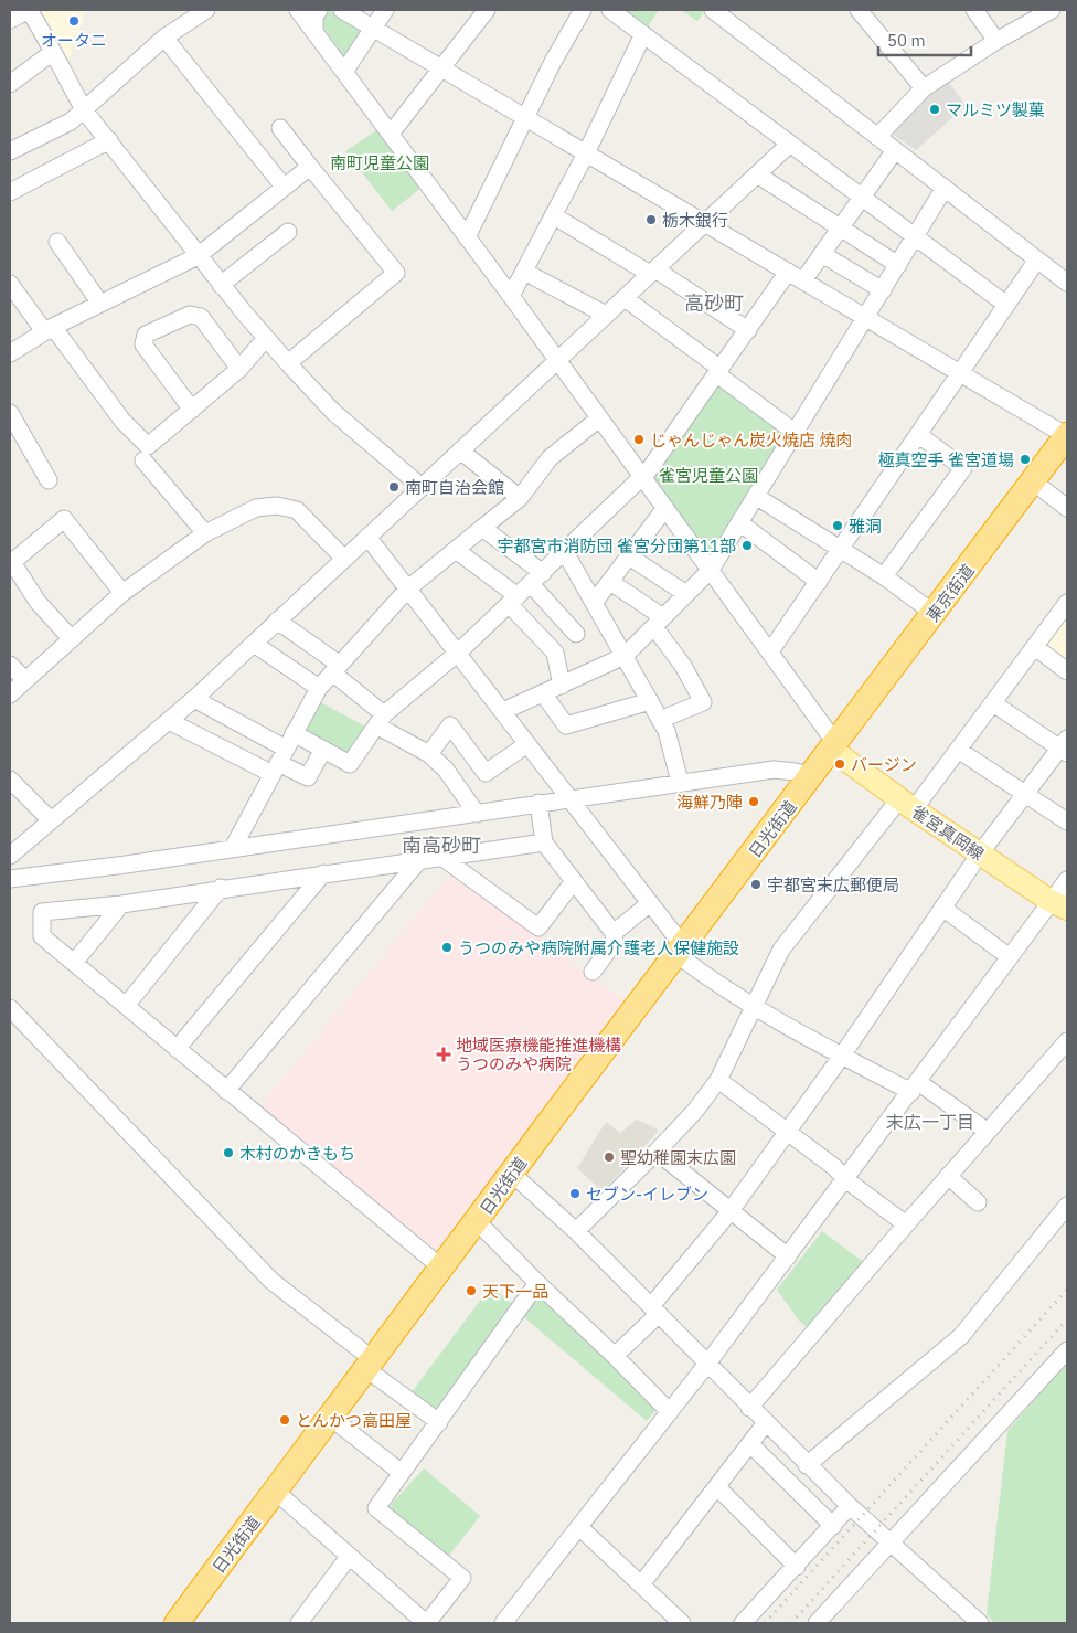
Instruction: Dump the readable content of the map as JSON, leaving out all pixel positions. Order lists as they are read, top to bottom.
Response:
{
  "streets": {
    "highway": ["東京街道", "日光街道"],
    "main road": ["雀宮真岡線"]
  },
  "crossings": [
    ["東京街道", "日光街道"],
    ["東京街道", "雀宮真岡線"],
    ["日光街道", "雀宮真岡線"]
  ],
  "districts": ["高砂町", "南高砂町", "末広一丁目"],
  "parks": ["南町児童公園", "雀宮児童公園"],
  "places": {
    "other": [
      "オータニ",
      "マルミツ製菓",
      "栃木銀行",
      "じゃんじゃん炭火焼店 焼肉",
      "極真空手 雀宮道場",
      "南町自治会館",
      "雅洞",
      "宇都宮市消防団 雀宮分団第11部",
      "バージン",
      "海鮮乃陣",
      "宇都宮末広郵便局",
      "うつのみや病院附属介護老人保健施設",
      "木村のかきもち",
      "聖幼稚園末広園",
      "セブン-イレブン",
      "天下一品",
      "とんかつ高田屋"
    ],
    "health": ["地域医療機能推進機構 うつのみや病院"]
  },
  "scale_bar": "50 m"
}
